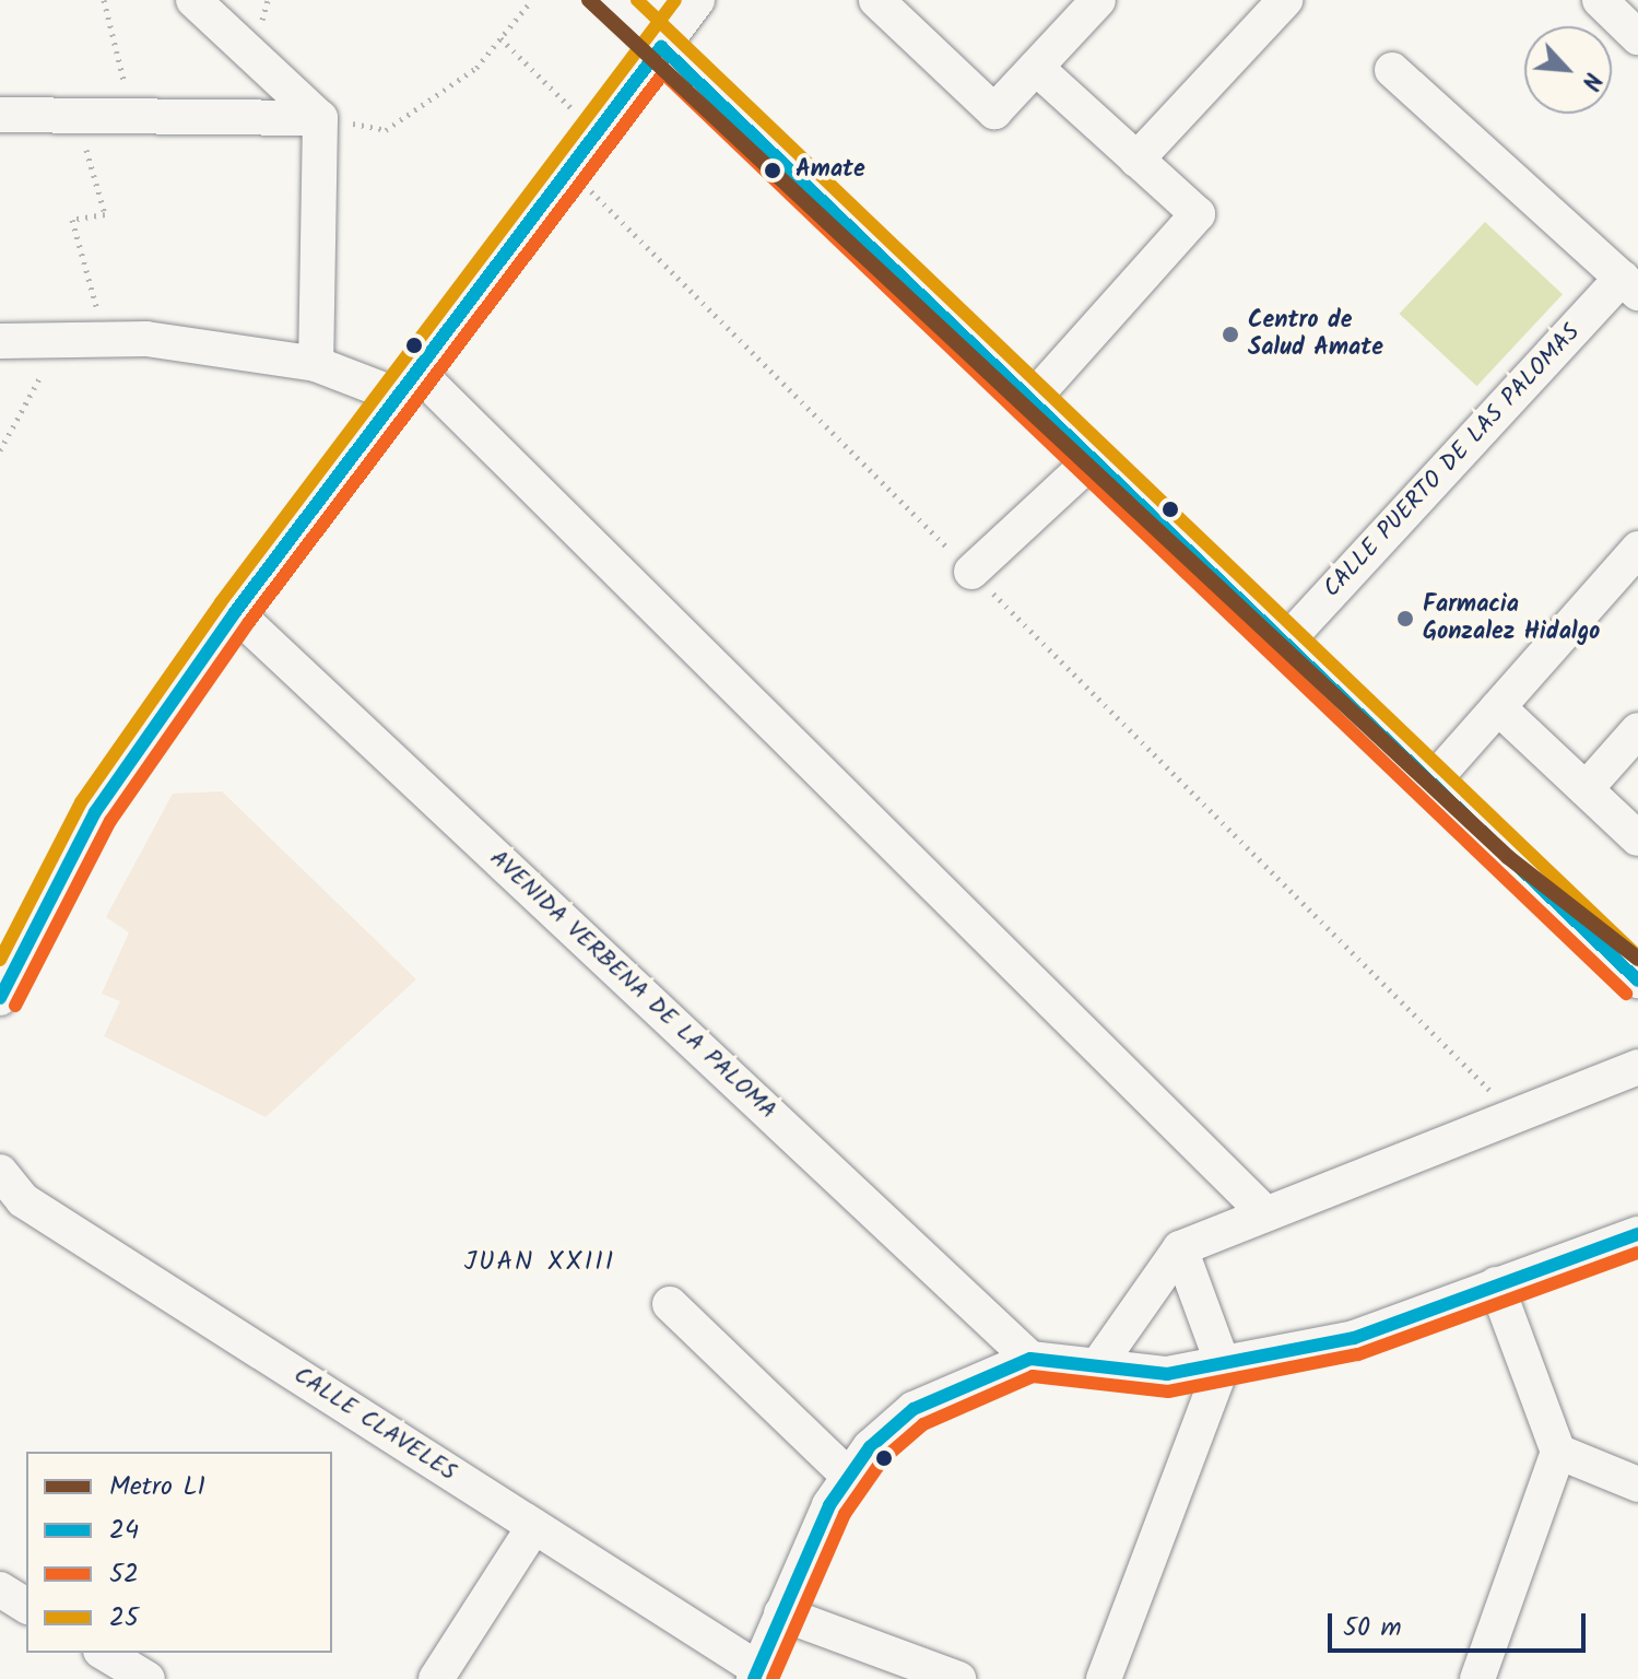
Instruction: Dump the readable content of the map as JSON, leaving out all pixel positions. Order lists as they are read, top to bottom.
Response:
{
  "streets": {
    "street": ["CALLE PUERTO DE LAS PALOMAS", "AVENIDA VERBENA DE LA PALOMA", "CALLE CLAVELES"]
  },
  "districts": ["JUAN XXIII"],
  "places": ["Amate", "Centro de Salud Amate", "Farmacia Gonzalez Hidalgo"],
  "lines": [
    "metro line L1",
    "transit line 25",
    "transit line 24",
    "transit line 52"
  ],
  "legend": [
    "Metro L1",
    "24",
    "52",
    "25"
  ],
  "scale_bar": "50 m",
  "north": "bottom right"
}
